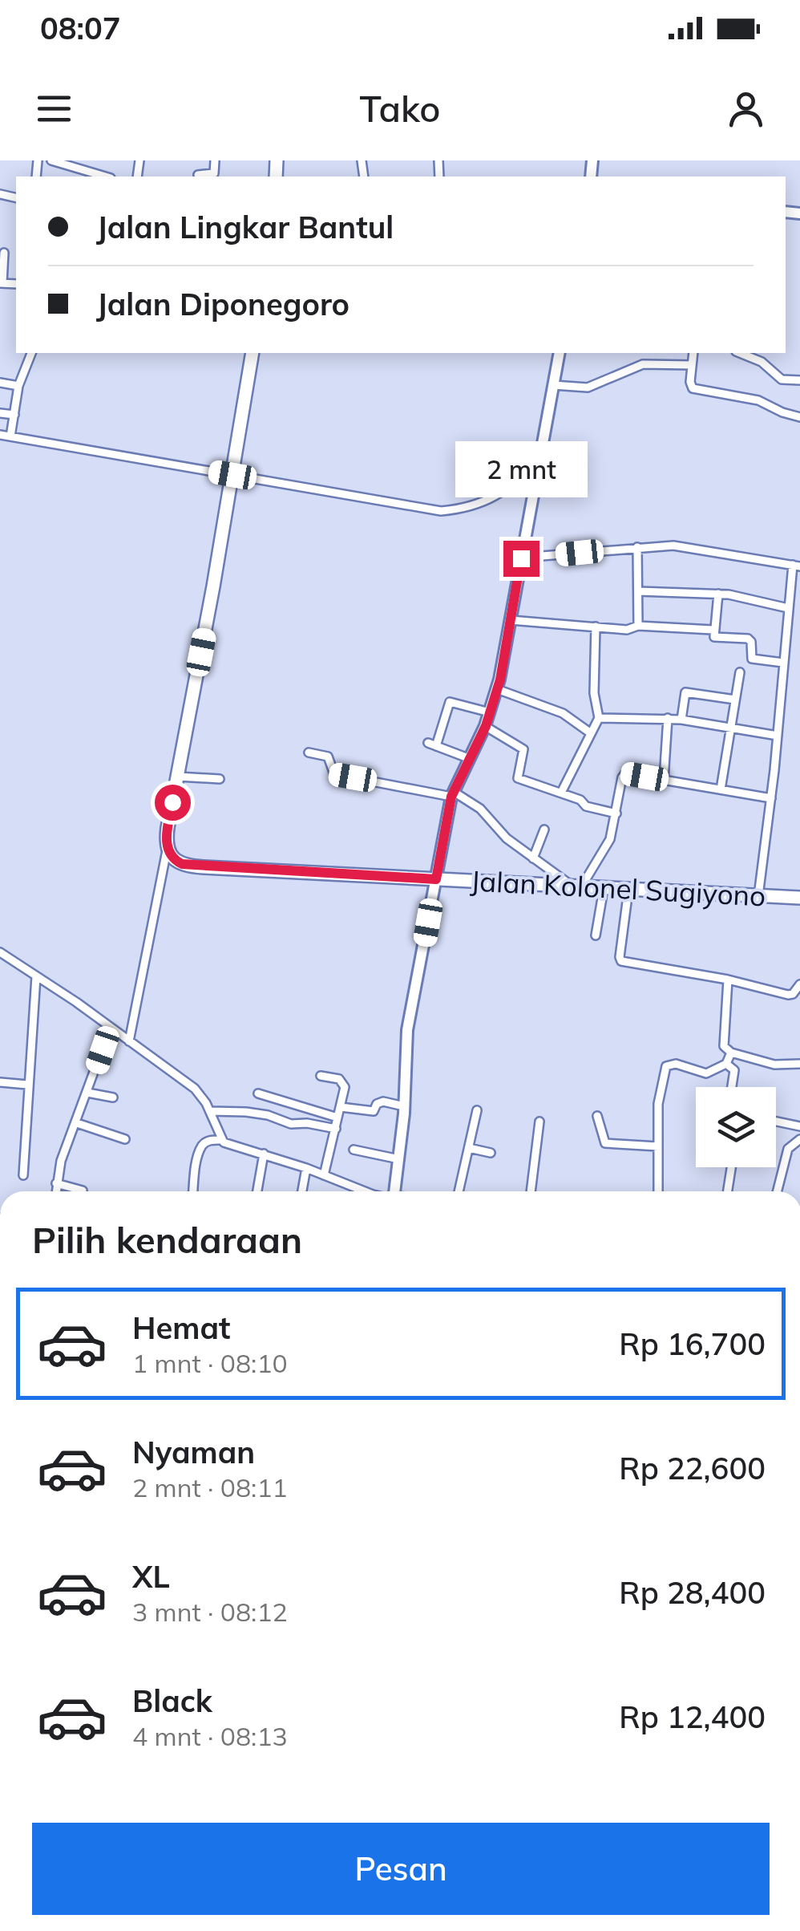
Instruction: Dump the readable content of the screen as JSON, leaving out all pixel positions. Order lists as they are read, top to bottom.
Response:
{
  "streets": {
    "main road": ["Jalan Kolonel Sugiyono"]
  },
  "page": {
    "status": "08:07",
    "header": "Tako",
    "banner": ["Jalan Lingkar Bantul", "Jalan Diponegoro"],
    "bubble": "2 mnt",
    "heading": "Pilih kendaraan",
    "list": [
      {
        "name": "Hemat",
        "note": "1 mnt · 08:10",
        "value": "Rp 16,700"
      },
      {
        "name": "Nyaman",
        "note": "2 mnt · 08:11",
        "value": "Rp 22,600"
      },
      {
        "name": "XL",
        "note": "3 mnt · 08:12",
        "value": "Rp 28,400"
      },
      {
        "name": "Black",
        "note": "4 mnt · 08:13",
        "value": "Rp 12,400"
      }
    ],
    "buttons": "Pesan"
  }
}
